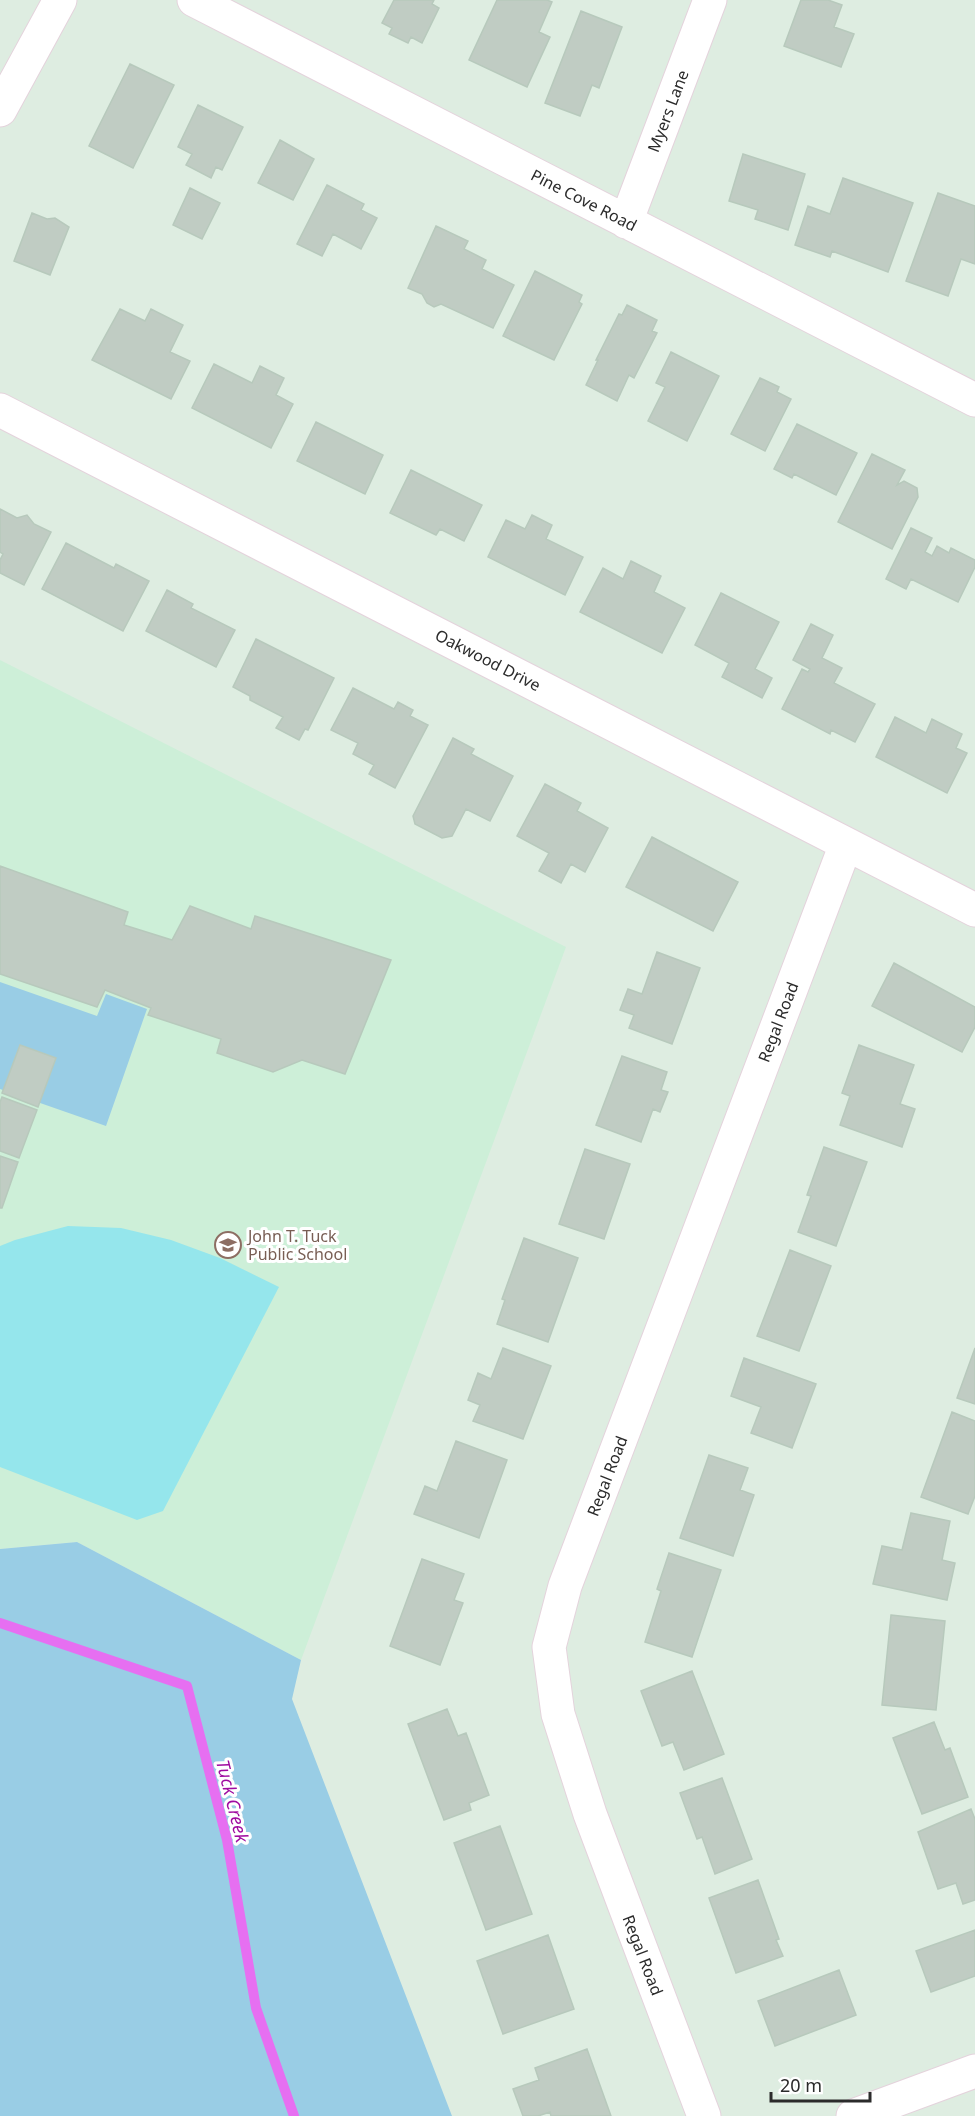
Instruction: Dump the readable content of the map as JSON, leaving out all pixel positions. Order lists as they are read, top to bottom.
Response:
{
  "streets": {
    "street": [
      "Myers Lane",
      "Pine Cove Road",
      "Oakwood Drive",
      "Regal Road"
    ]
  },
  "crossings": [
    ["Myers Lane", "Pine Cove Road"],
    ["Oakwood Drive", "Regal Road"]
  ],
  "water": ["Tuck Creek"],
  "places": {
    "school or university": ["John T. Tuck Public School"]
  },
  "scale_bar": "20 m"
}
